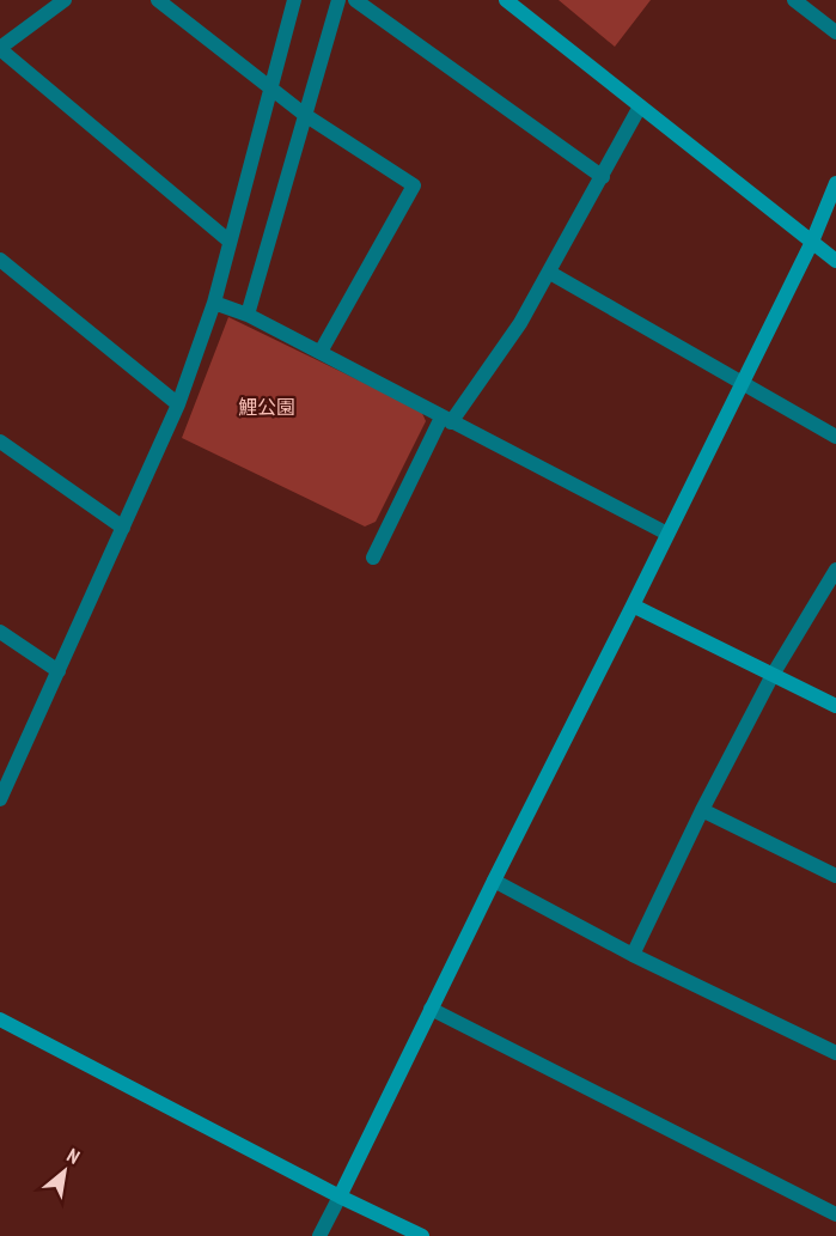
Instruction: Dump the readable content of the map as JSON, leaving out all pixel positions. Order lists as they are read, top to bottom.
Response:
{
  "parks": ["鯉公園"],
  "north": "top right"
}
